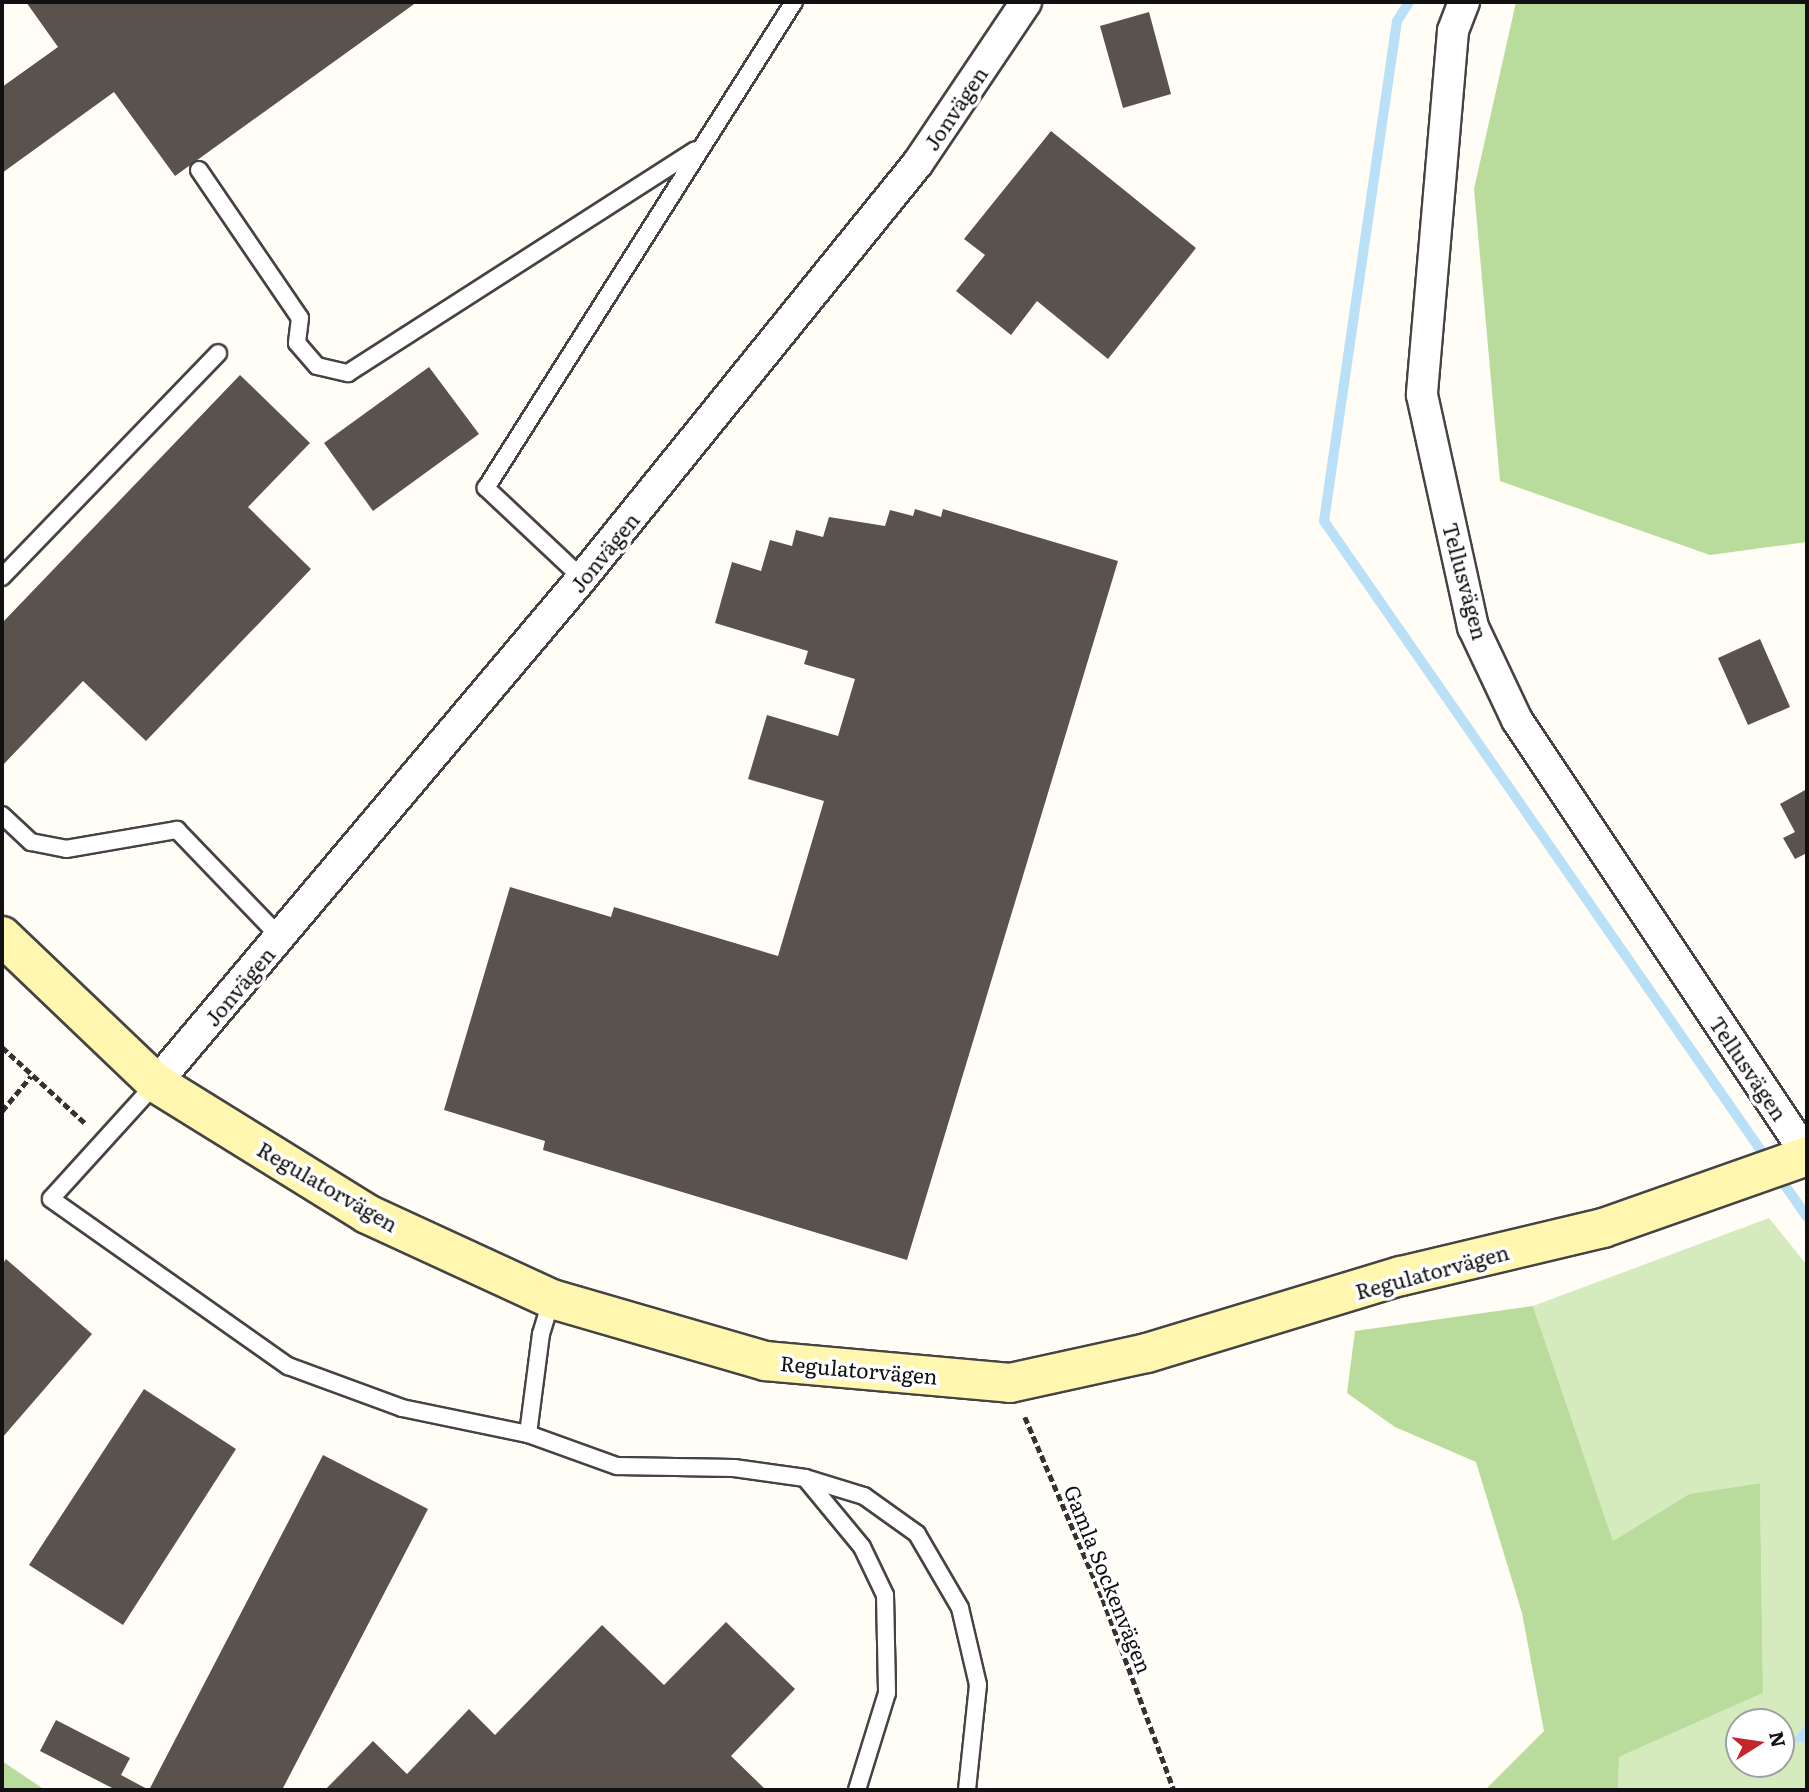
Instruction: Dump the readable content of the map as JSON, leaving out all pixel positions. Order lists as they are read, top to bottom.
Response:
{
  "streets": {
    "street": ["Jonvägen", "Tellusvägen", "Regulatorvägen"],
    "path": ["Gamla Sockenvägen"]
  },
  "crossings": [
    ["Jonvägen", "Regulatorvägen"],
    ["Tellusvägen", "Regulatorvägen"],
    ["Regulatorvägen", "Gamla Sockenvägen"]
  ],
  "north": "right"
}
